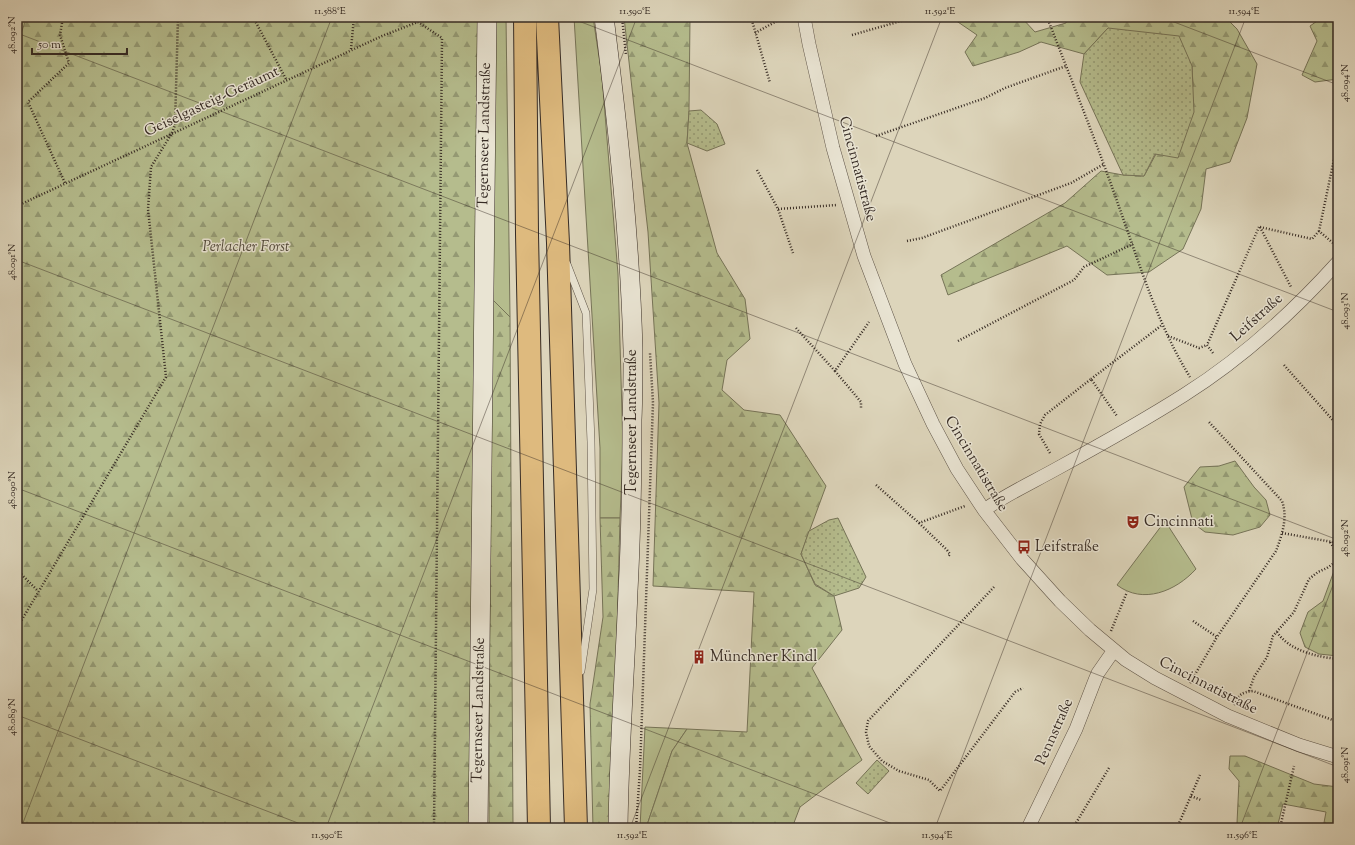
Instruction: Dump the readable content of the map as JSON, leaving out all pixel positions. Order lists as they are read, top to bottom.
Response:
{
  "streets": {
    "main road": ["Tegernseer Landstraße"],
    "street": ["Cincinnatistraße", "Leifstraße", "Pennstraße"],
    "path": ["Geiselgasteig-Geräumt"]
  },
  "crossings": [
    ["Cincinnatistraße", "Leifstraße"],
    ["Cincinnatistraße", "Pennstraße"]
  ],
  "parks": ["Perlacher Forst"],
  "places": {
    "theatre": ["Cincinnati"],
    "bus stop": ["Leifstraße"],
    "building": ["Münchner Kindl"]
  },
  "scale_bar": "50 m",
  "coordinates": [
    "11.588°E",
    "11.590°E",
    "11.592°E",
    "11.594°E",
    "48.092°N",
    "48.094°N",
    "48.091°N",
    "48.093°N",
    "48.090°N",
    "48.089°N",
    "11.596°E"
  ]
}
